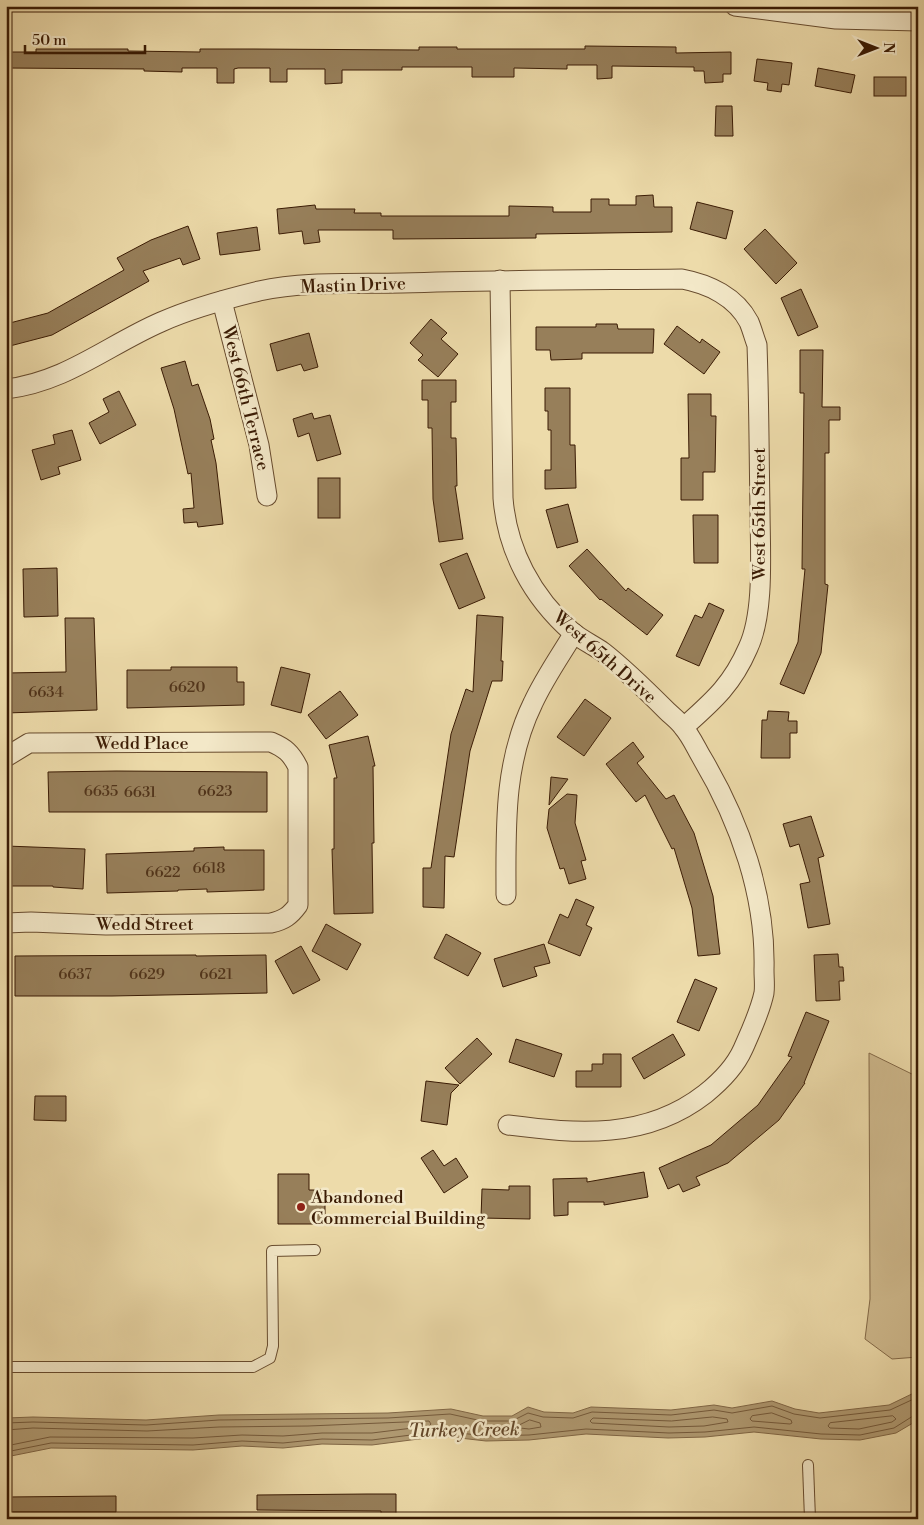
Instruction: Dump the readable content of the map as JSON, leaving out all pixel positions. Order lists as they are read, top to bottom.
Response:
{
  "streets": {
    "street": [
      "Mastin Drive",
      "West 66th Terrace",
      "West 65th Street",
      "West 65th Drive",
      "Wedd Place",
      "Wedd Street"
    ]
  },
  "crossings": [
    ["Mastin Drive", "West 66th Terrace"],
    ["Mastin Drive", "West 65th Street"],
    ["Mastin Drive", "West 65th Drive"],
    ["West 65th Street", "West 65th Drive"],
    ["Wedd Place", "Wedd Street"]
  ],
  "water": ["Turkey Creek"],
  "places": ["Abandoned Commercial Building"],
  "house_numbers": [
    "6620",
    "6634",
    "6635",
    "6623",
    "6631",
    "6618",
    "6622",
    "6637",
    "6629",
    "6621"
  ],
  "scale_bar": "50 m",
  "north": "right"
}
